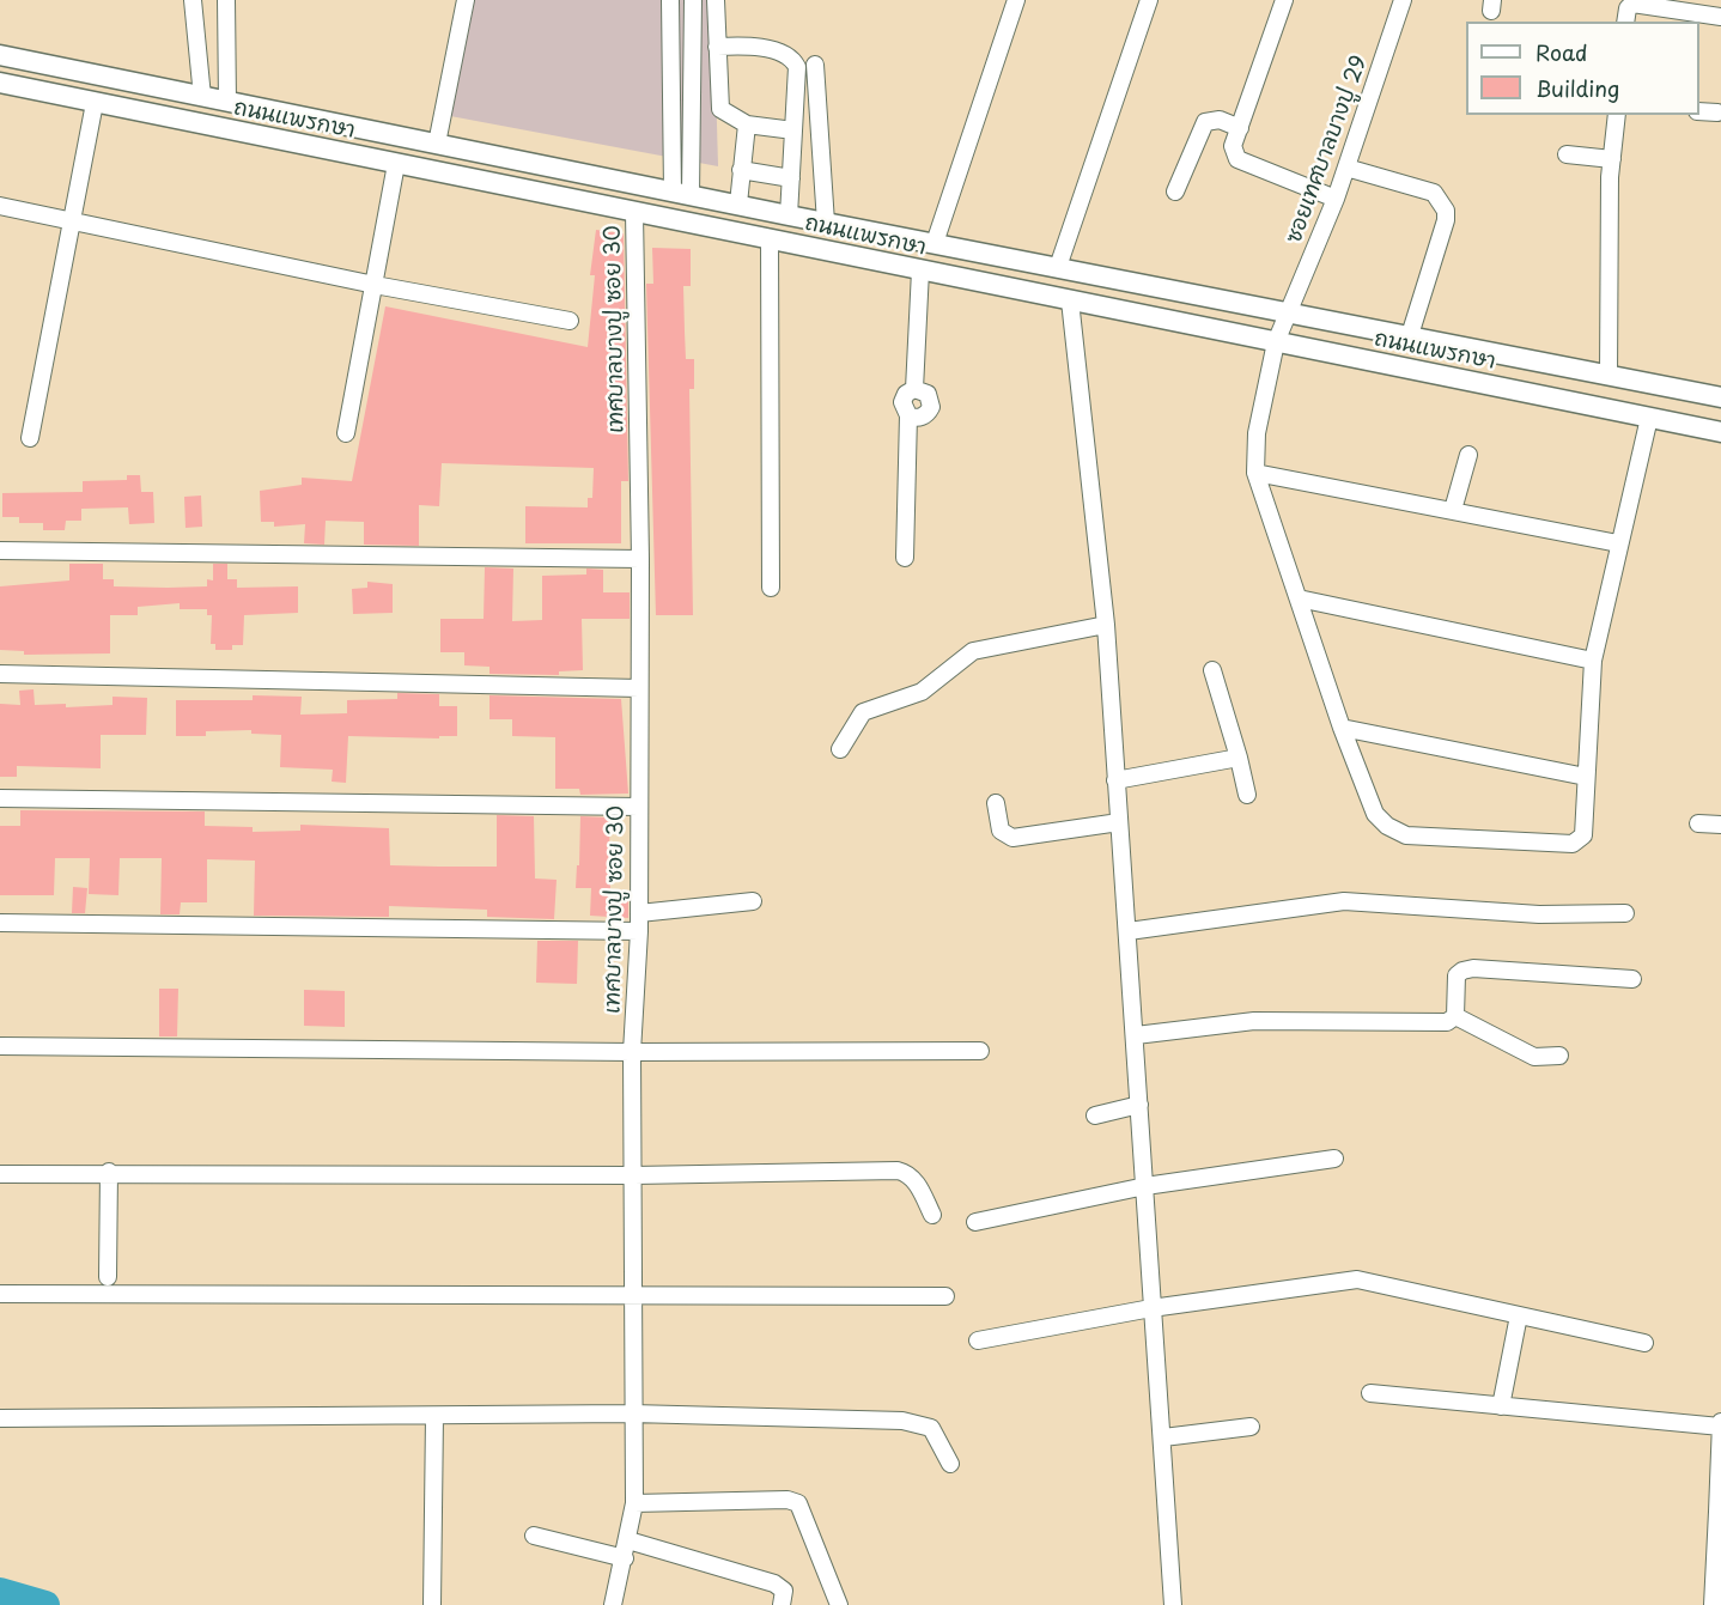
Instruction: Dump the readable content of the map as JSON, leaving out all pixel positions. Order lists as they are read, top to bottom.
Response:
{
  "streets": {
    "main road": ["ถนนแพรกษา"],
    "street": ["ซอยเทศบาลบางปู 29", "เทศบาลบางปู ซอย 30"]
  },
  "crossings": [
    ["ถนนแพรกษา", "ซอยเทศบาลบางปู 29"],
    ["ถนนแพรกษา", "เทศบาลบางปู ซอย 30"]
  ],
  "legend": ["Road", "Building"]
}
